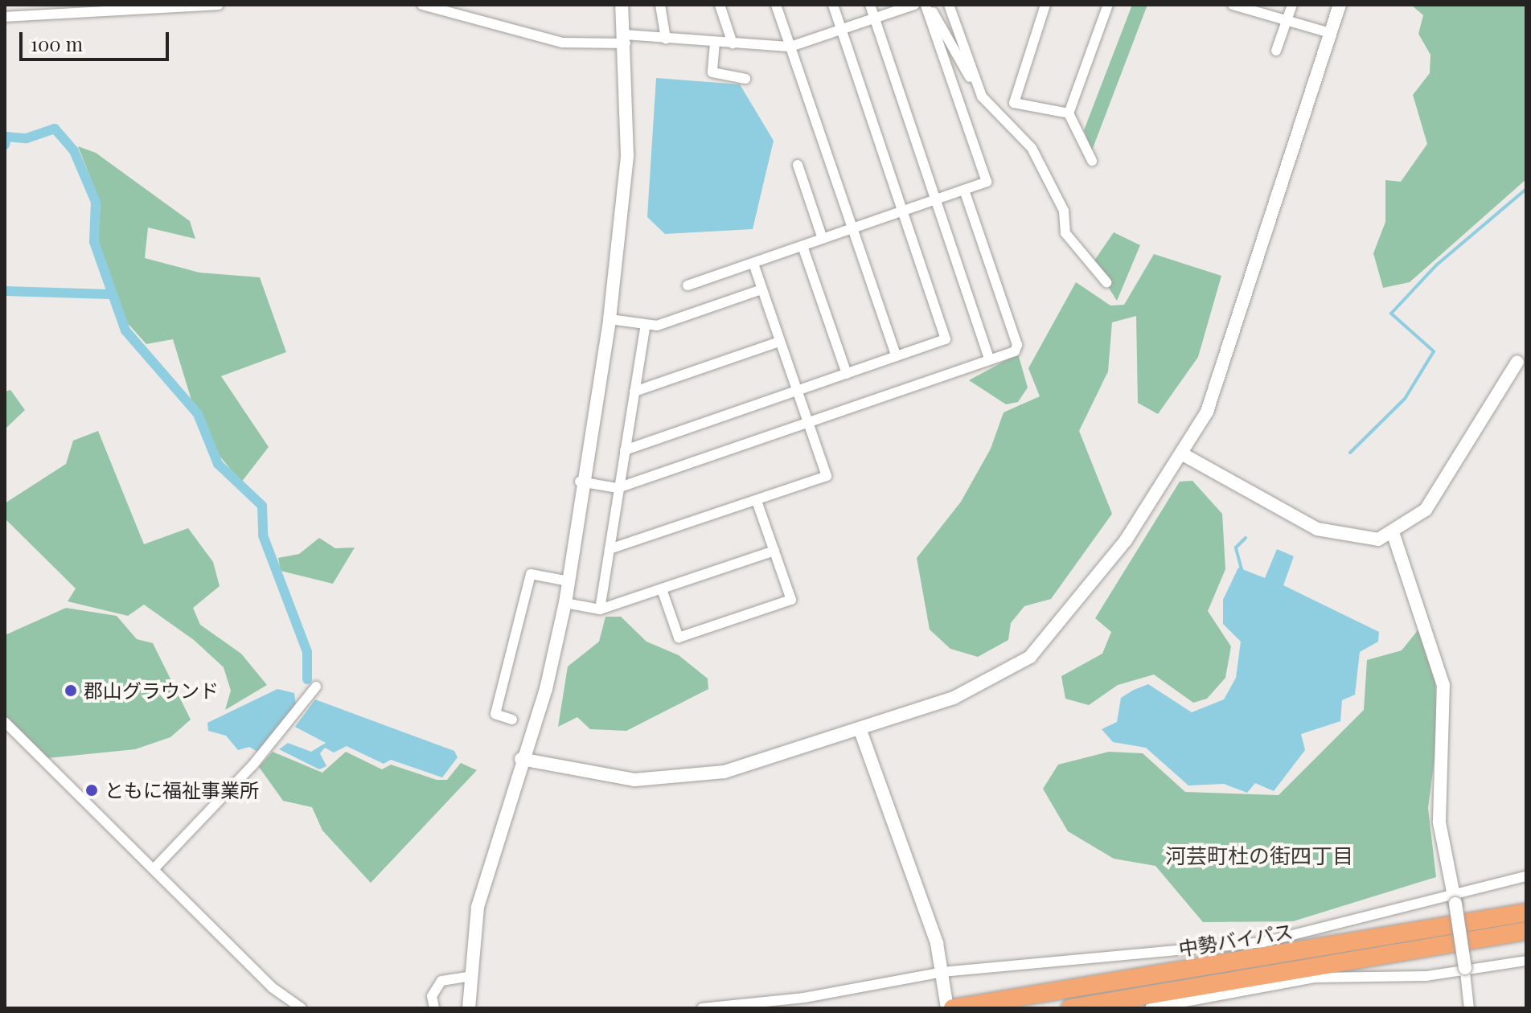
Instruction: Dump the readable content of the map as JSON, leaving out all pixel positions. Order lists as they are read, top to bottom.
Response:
{
  "streets": {
    "highway": ["中勢バイパス"]
  },
  "districts": ["河芸町杜の街四丁目"],
  "places": ["郡山グラウンド", "ともに福祉事業所"],
  "scale_bar": "100 m"
}
